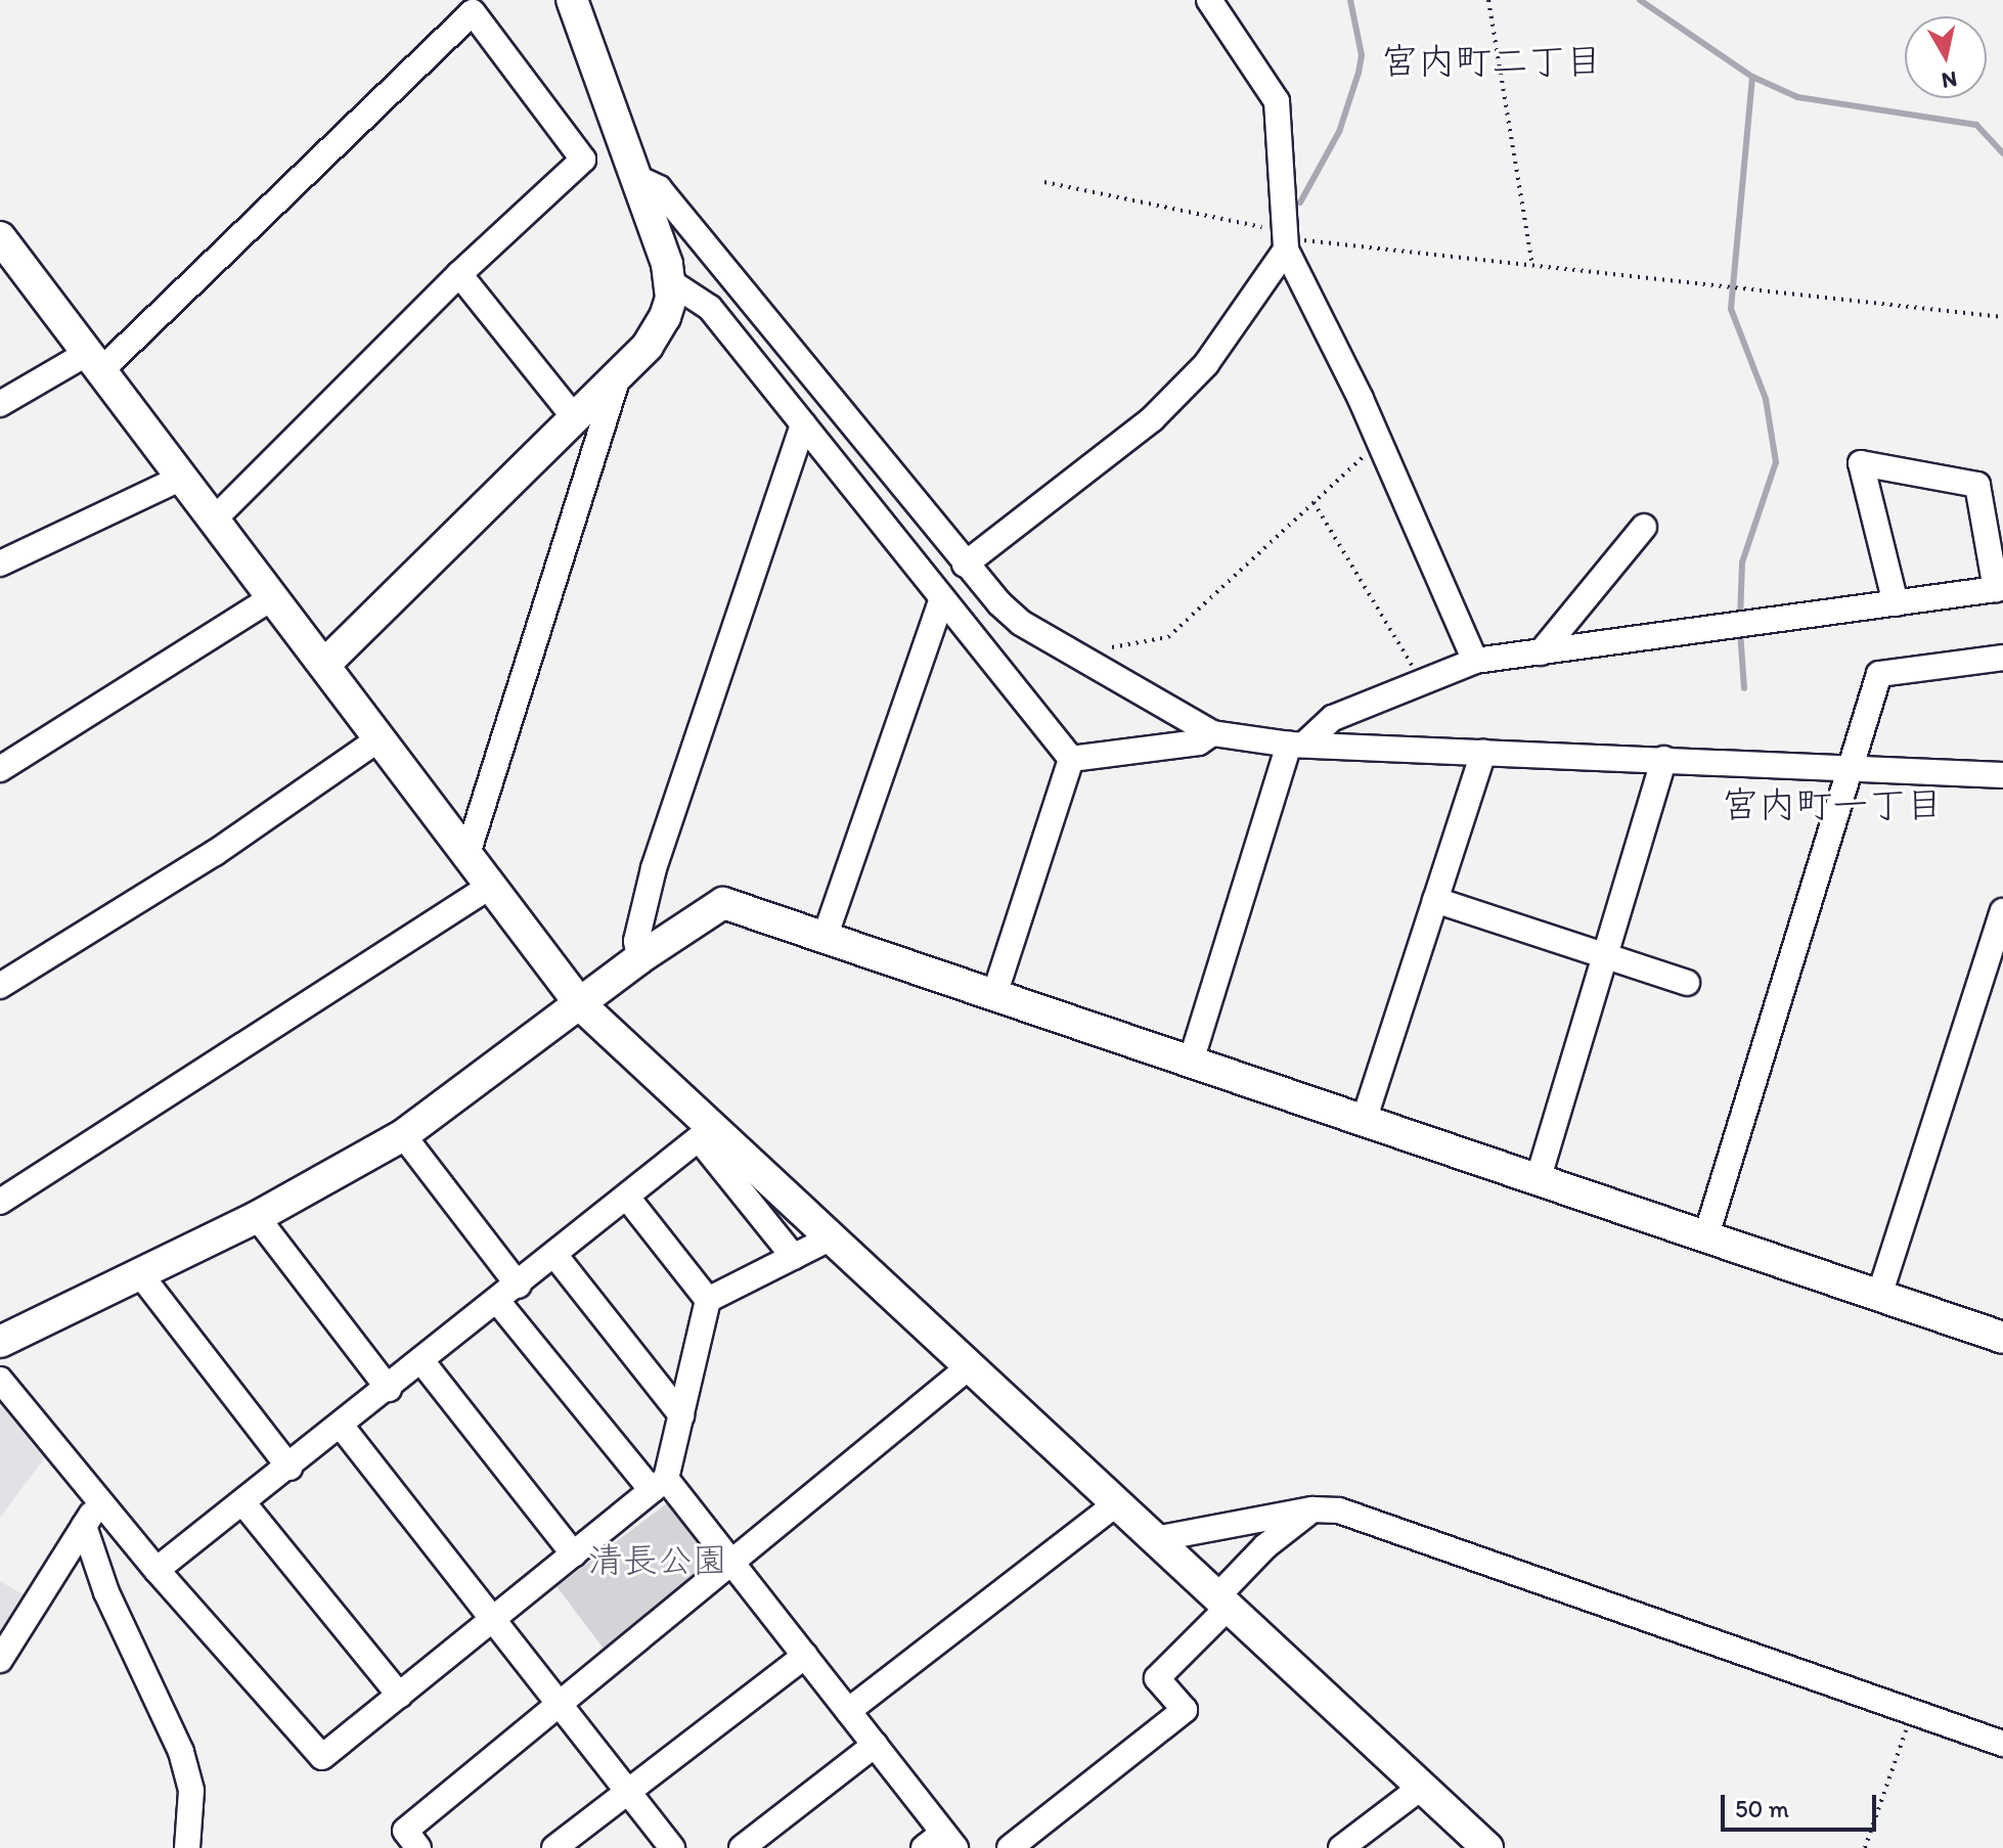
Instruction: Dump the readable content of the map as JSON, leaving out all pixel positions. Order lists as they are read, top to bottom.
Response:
{
  "districts": ["宮内町二丁目", "宮内町一丁目"],
  "parks": ["清長公園"],
  "scale_bar": "50 m",
  "north": "bottom"
}
